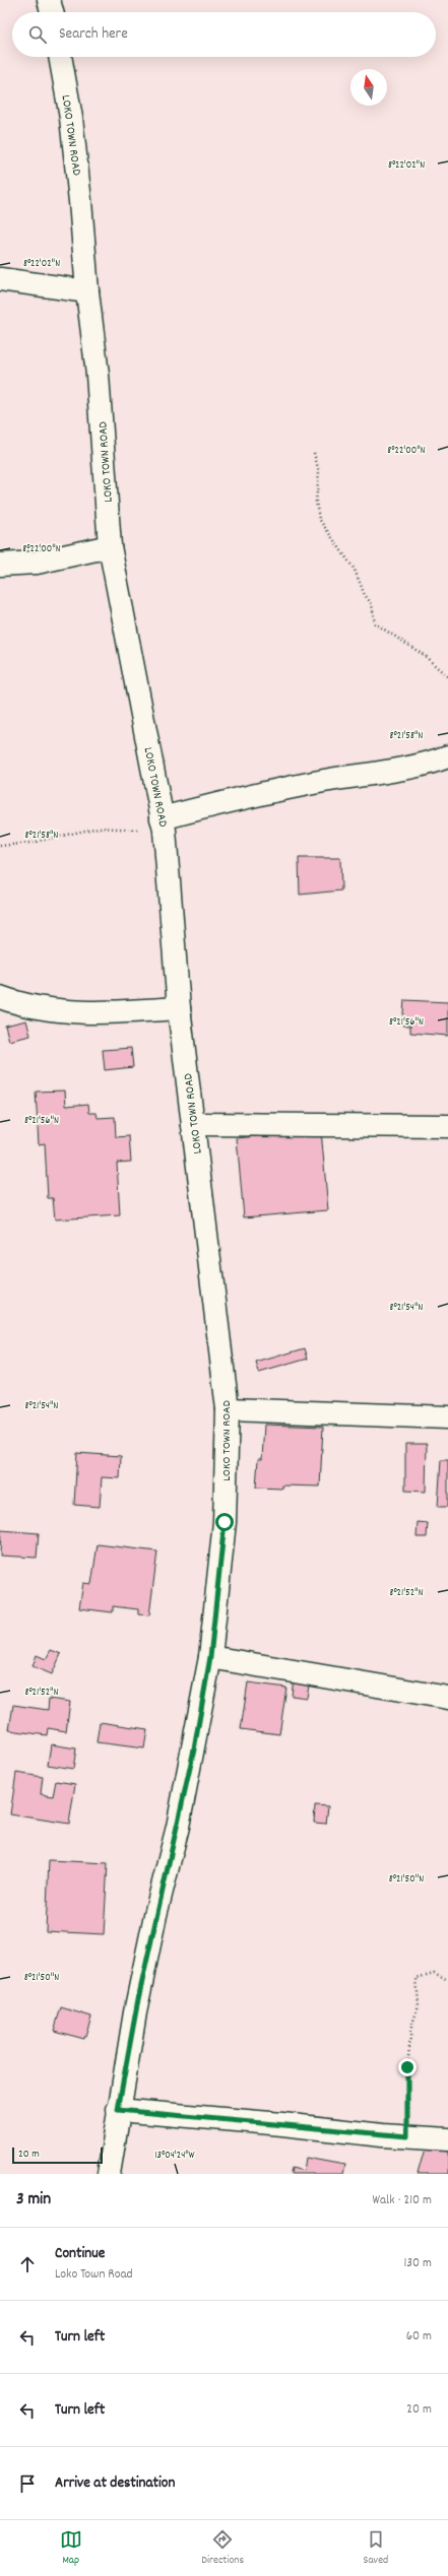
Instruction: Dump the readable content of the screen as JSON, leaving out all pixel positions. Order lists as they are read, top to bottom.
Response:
{
  "streets": {
    "street": ["LOKO TOWN ROAD"]
  },
  "scale_bar": "20 m",
  "north": "top",
  "page": {
    "search": "Search here",
    "scale": "20 m",
    "heading": ["3 min", "Walk · 210 m"],
    "list": [
      ["Continue", "Loko Town Road", "130 m"],
      ["Turn left", "60 m"],
      ["Turn left", "20 m"],
      "Arrive at destination"
    ],
    "nav": ["Map", "Directions", "Saved"]
  },
  "coordinates": [
    "8°22'02\"N",
    "8°22'00\"N",
    "8°21'58\"N",
    "8°21'56\"N",
    "8°21'54\"N",
    "8°21'52\"N",
    "8°21'50\"N",
    "13°04'24\"W"
  ]
}
